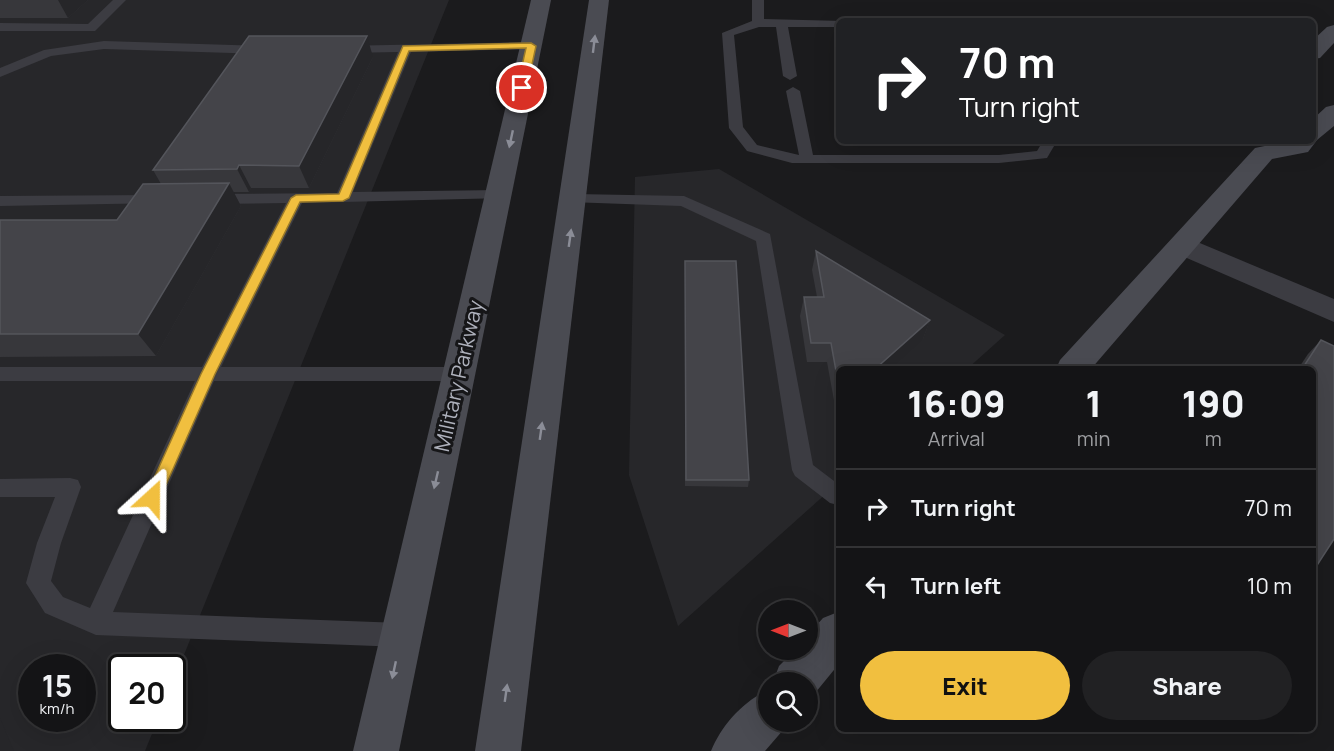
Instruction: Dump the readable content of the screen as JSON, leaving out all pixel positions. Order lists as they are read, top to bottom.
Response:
{
  "streets": {
    "main road": ["Military Parkway"]
  },
  "north": "left",
  "page": {
    "turn": ["70 m", "Turn right"],
    "eta": [
      "16:09",
      "Arrival",
      "1",
      "min",
      "190",
      "m"
    ],
    "list": [
      {
        "name": "Turn right",
        "value": "70 m"
      },
      {
        "name": "Turn left",
        "value": "10 m"
      }
    ],
    "buttons": ["Exit", "Share"],
    "speed": "15 km/h",
    "limit": "20"
  }
}
